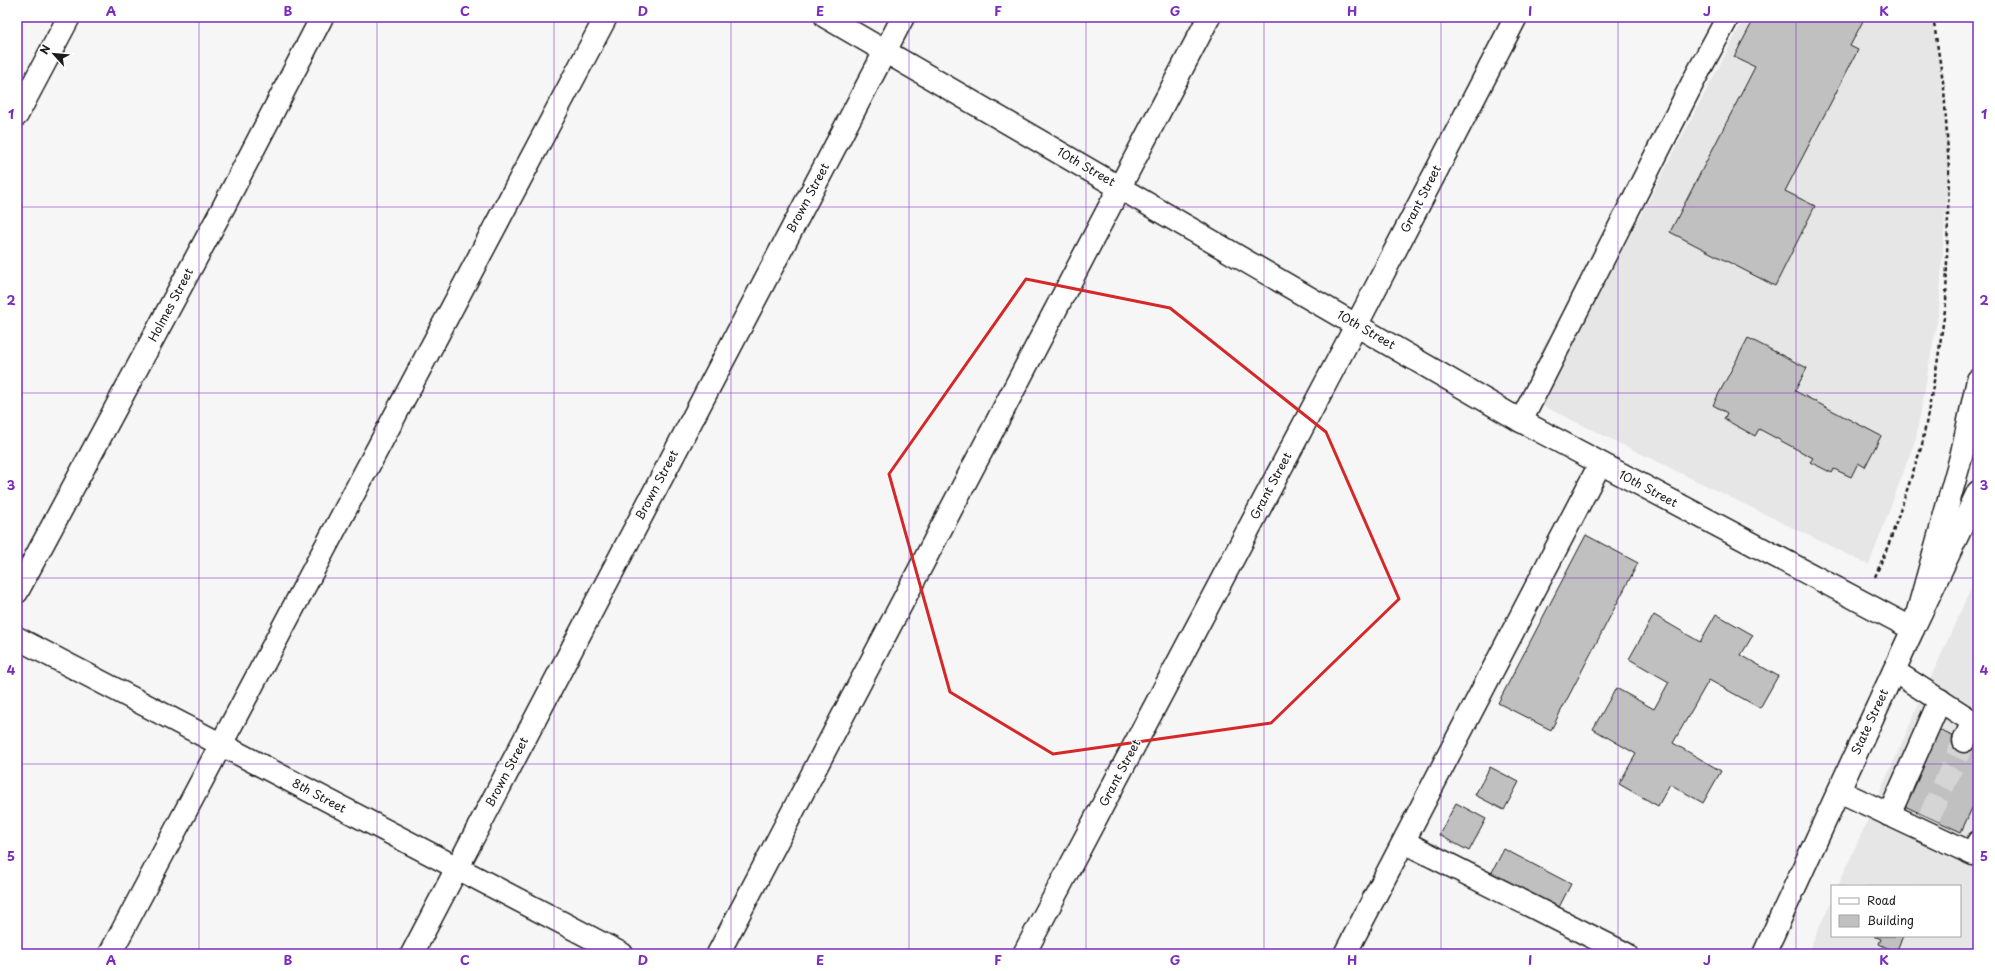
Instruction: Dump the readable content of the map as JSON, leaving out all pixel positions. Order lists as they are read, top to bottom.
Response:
{
  "streets": {
    "street": [
      "10th Street",
      "Brown Street",
      "Grant Street",
      "Holmes Street",
      "State Street",
      "8th Street"
    ]
  },
  "crossings": [
    ["10th Street", "Brown Street"],
    ["10th Street", "Grant Street"],
    ["10th Street", "State Street"],
    ["Brown Street", "8th Street"]
  ],
  "legend": ["Road", "Building"],
  "north": "top left",
  "grid": {
    "columns": [
      "A",
      "B",
      "C",
      "D",
      "E",
      "F",
      "G",
      "H",
      "I",
      "J",
      "K"
    ],
    "rows": [
      "1",
      "2",
      "3",
      "4",
      "5"
    ]
  }
}
